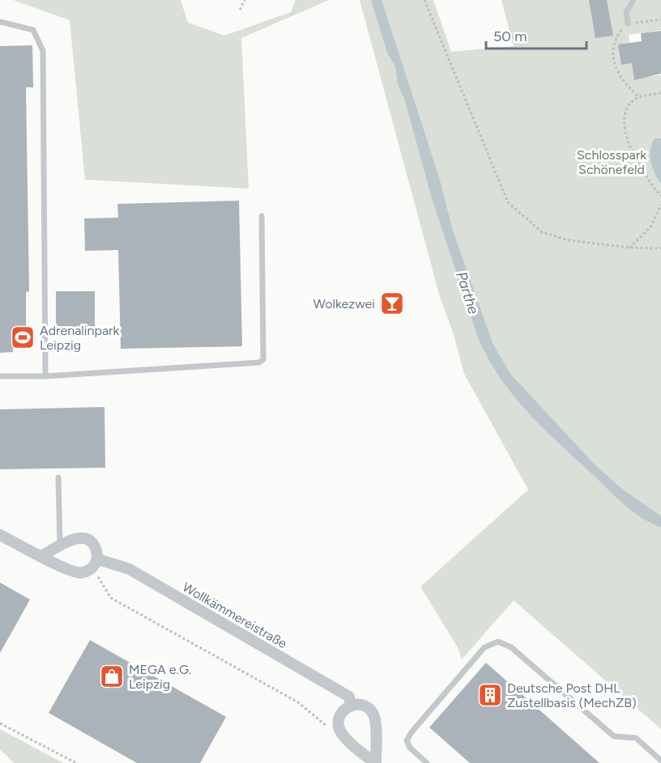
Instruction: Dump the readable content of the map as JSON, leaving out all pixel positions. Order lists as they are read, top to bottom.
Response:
{
  "streets": {
    "street": ["Wollkämmereistraße"]
  },
  "water": ["Parthe"],
  "parks": ["Schlosspark Schönefeld"],
  "places": {
    "bar": ["Wolkezwei"],
    "sports": ["Adrenalinpark Leipzig"],
    "shop": ["MEGA e.G. Leipzig"],
    "building": ["Deutsche Post DHL Zustellbasis (MechZB)"]
  },
  "scale_bar": "50 m"
}
